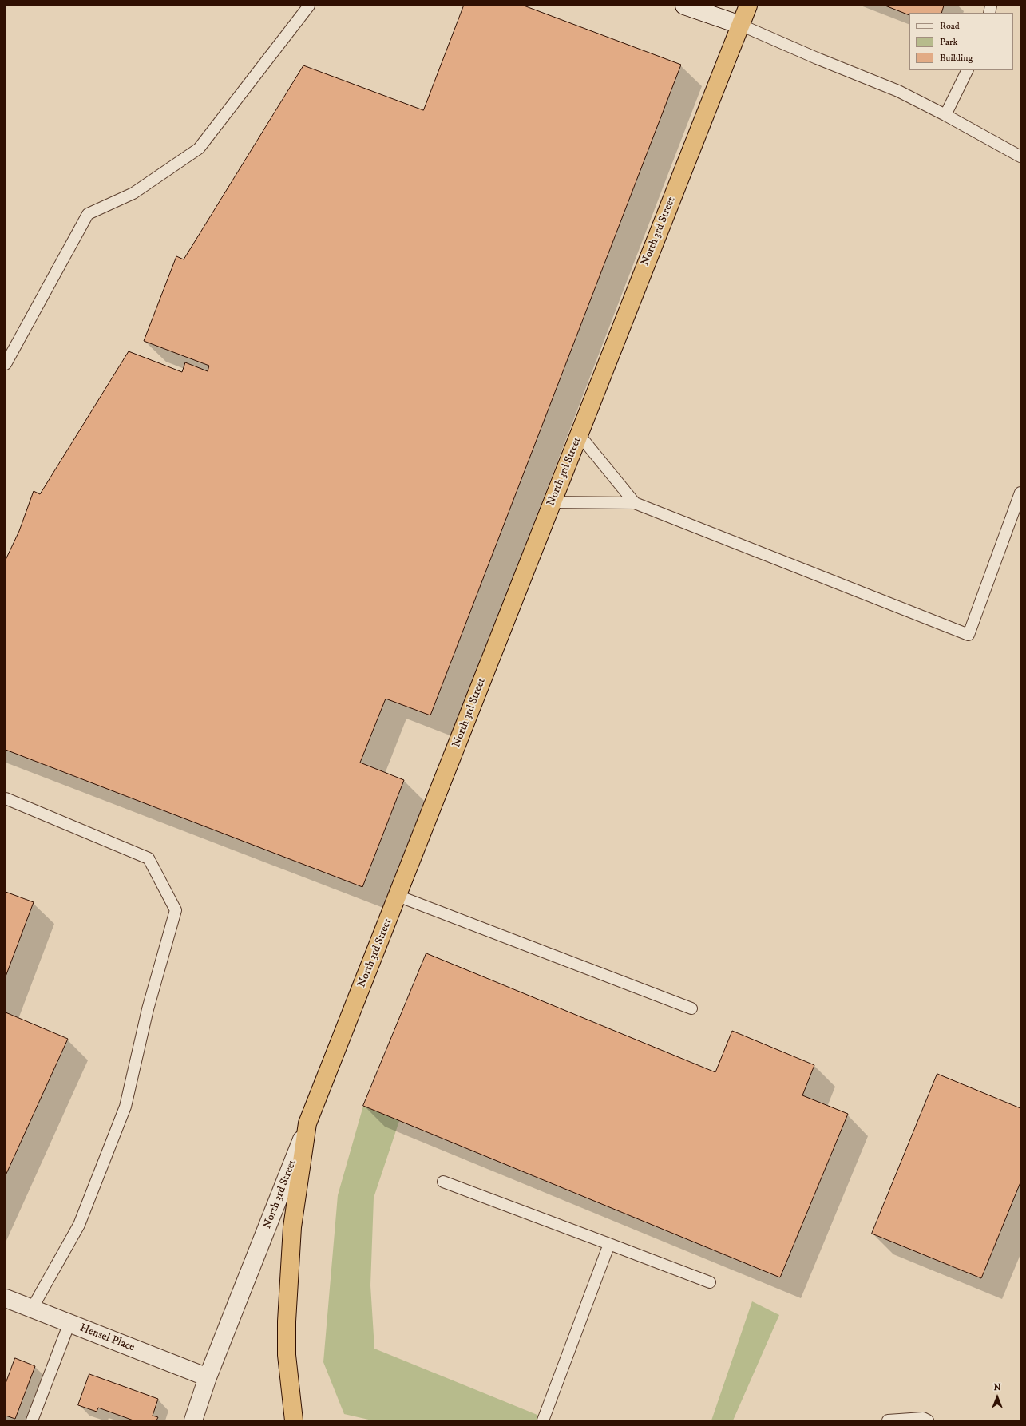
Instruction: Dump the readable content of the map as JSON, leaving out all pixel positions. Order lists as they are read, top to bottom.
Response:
{
  "streets": {
    "highway": ["North 3rd Street"],
    "street": ["Hensel Place"]
  },
  "crossings": [
    ["North 3rd Street", "Hensel Place"]
  ],
  "legend": ["Road", "Park", "Building"],
  "north": "top"
}
